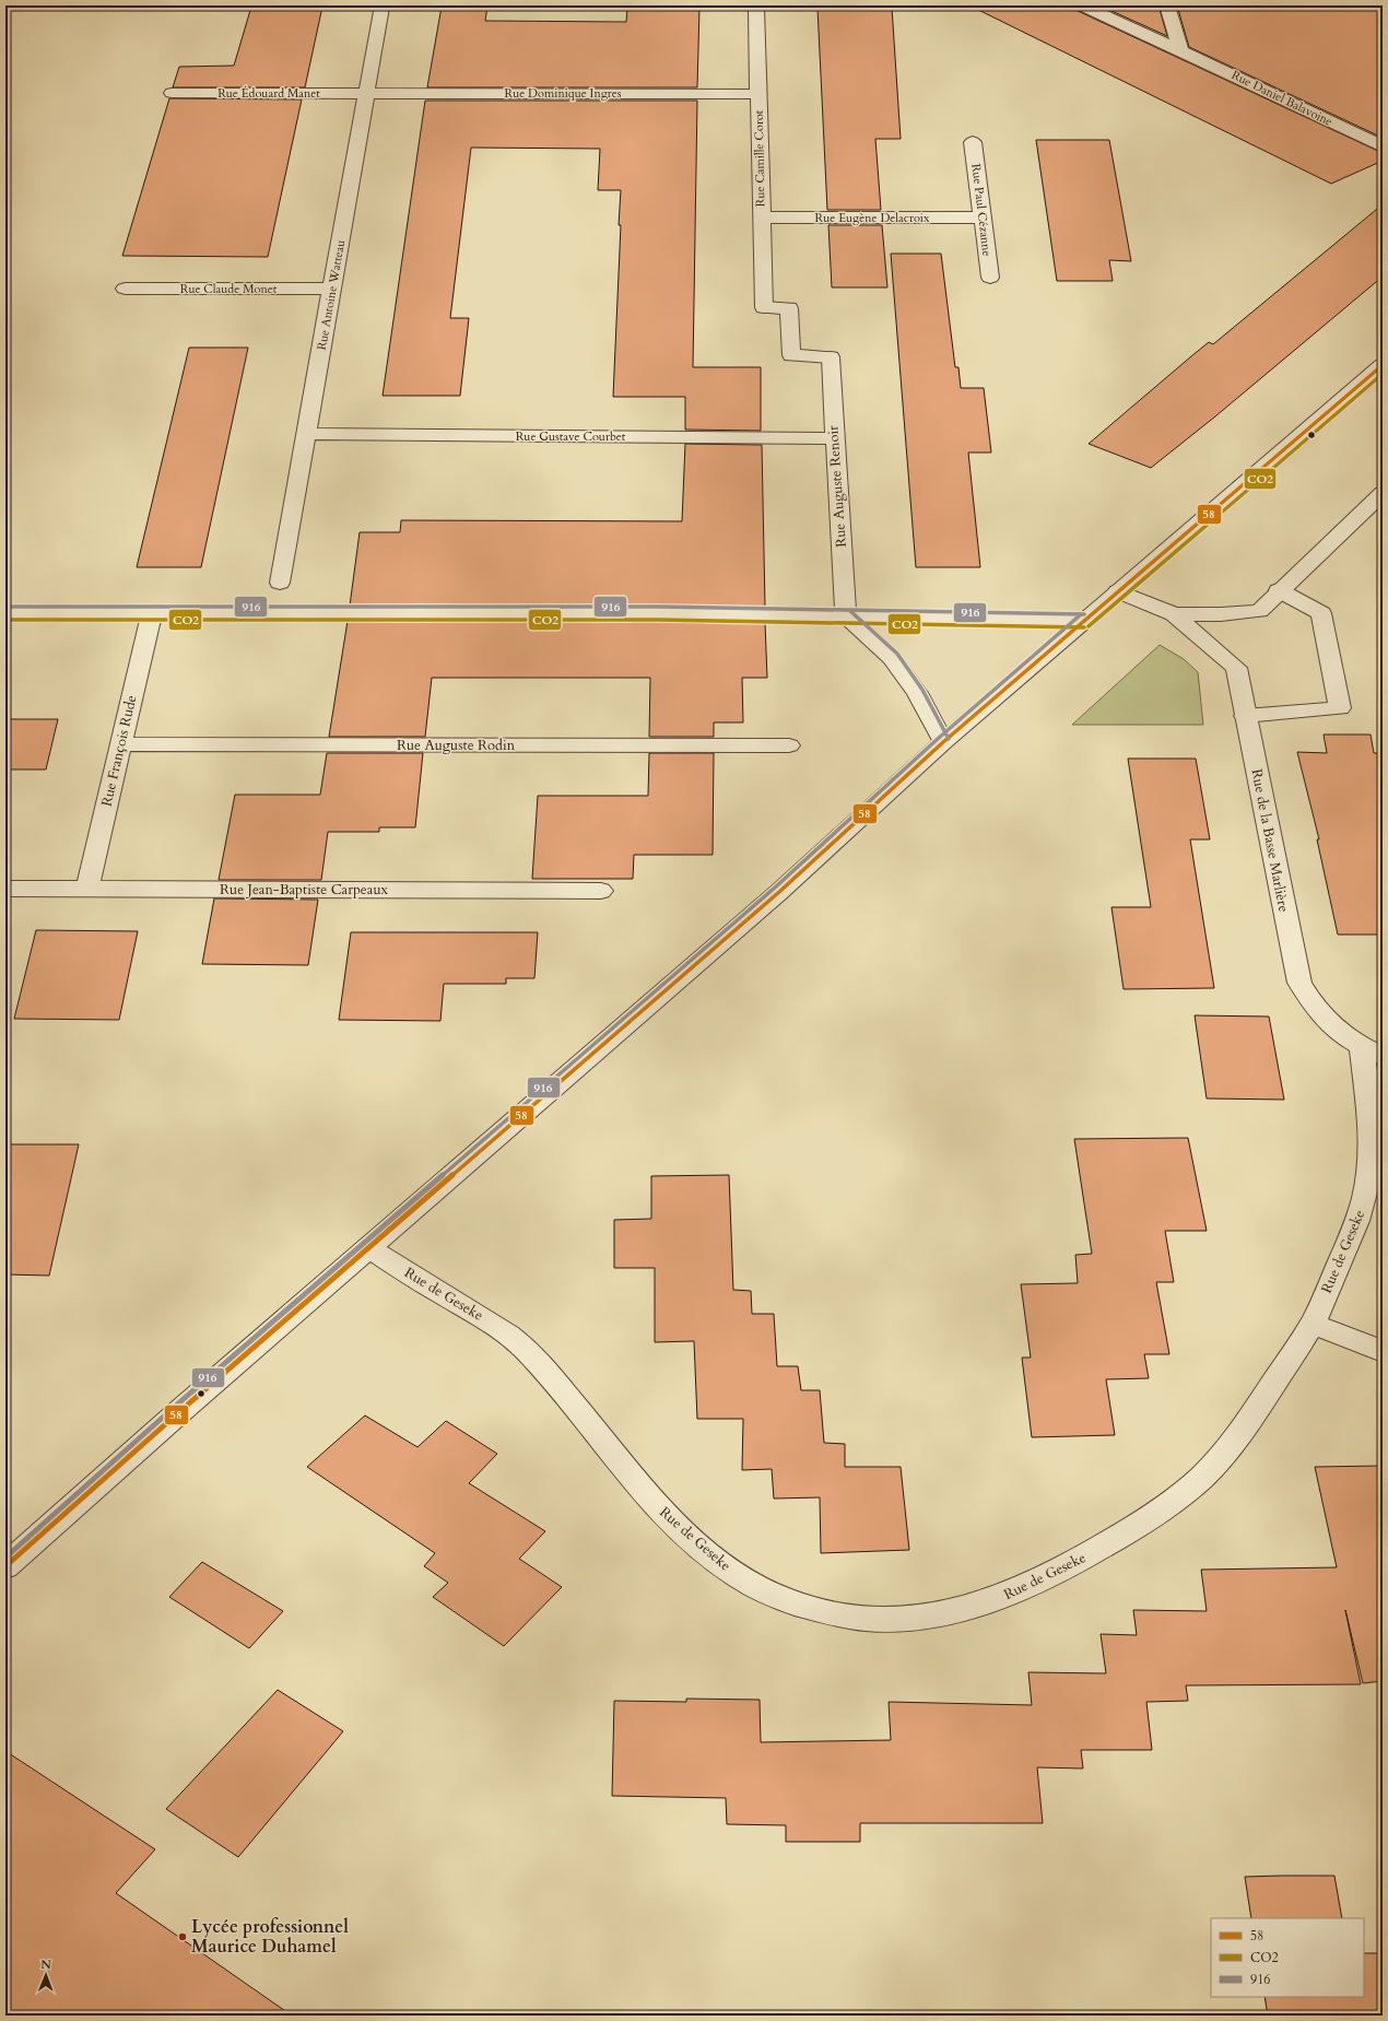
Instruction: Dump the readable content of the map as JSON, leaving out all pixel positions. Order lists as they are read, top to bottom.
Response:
{
  "streets": {
    "street": [
      "Rue Édouard Manet",
      "Rue Dominique Ingres",
      "Rue Daniel Balavoine",
      "Rue Camille Corot",
      "Rue Paul Cézanne",
      "Rue Eugène Delacroix",
      "Rue Claude Monet",
      "Rue Antoine Watteau",
      "Rue Gustave Courbet",
      "Rue Auguste Renoir",
      "Rue Auguste Rodin",
      "Rue François Rude",
      "Rue de la Basse Marlière",
      "Rue Jean-Baptiste Carpeaux",
      "Rue de Geseke"
    ]
  },
  "crossings": [
    ["Rue Édouard Manet", "Rue Dominique Ingres"],
    ["Rue Édouard Manet", "Rue Antoine Watteau"],
    ["Rue Dominique Ingres", "Rue Camille Corot"],
    ["Rue Dominique Ingres", "Rue Antoine Watteau"],
    ["Rue Camille Corot", "Rue Eugène Delacroix"],
    ["Rue Camille Corot", "Rue Auguste Renoir"],
    ["Rue Paul Cézanne", "Rue Eugène Delacroix"],
    ["Rue Claude Monet", "Rue Antoine Watteau"],
    ["Rue Antoine Watteau", "Rue Gustave Courbet"],
    ["Rue Gustave Courbet", "Rue Auguste Renoir"],
    ["Rue Auguste Rodin", "Rue François Rude"],
    ["Rue François Rude", "Rue Jean-Baptiste Carpeaux"],
    ["Rue de la Basse Marlière", "Rue de Geseke"]
  ],
  "places": ["Lycée professionnel Maurice Duhamel"],
  "lines": ["transit line 58", "transit line CO2", "transit line 916"],
  "legend": ["58", "CO2", "916"],
  "north": "top"
}
